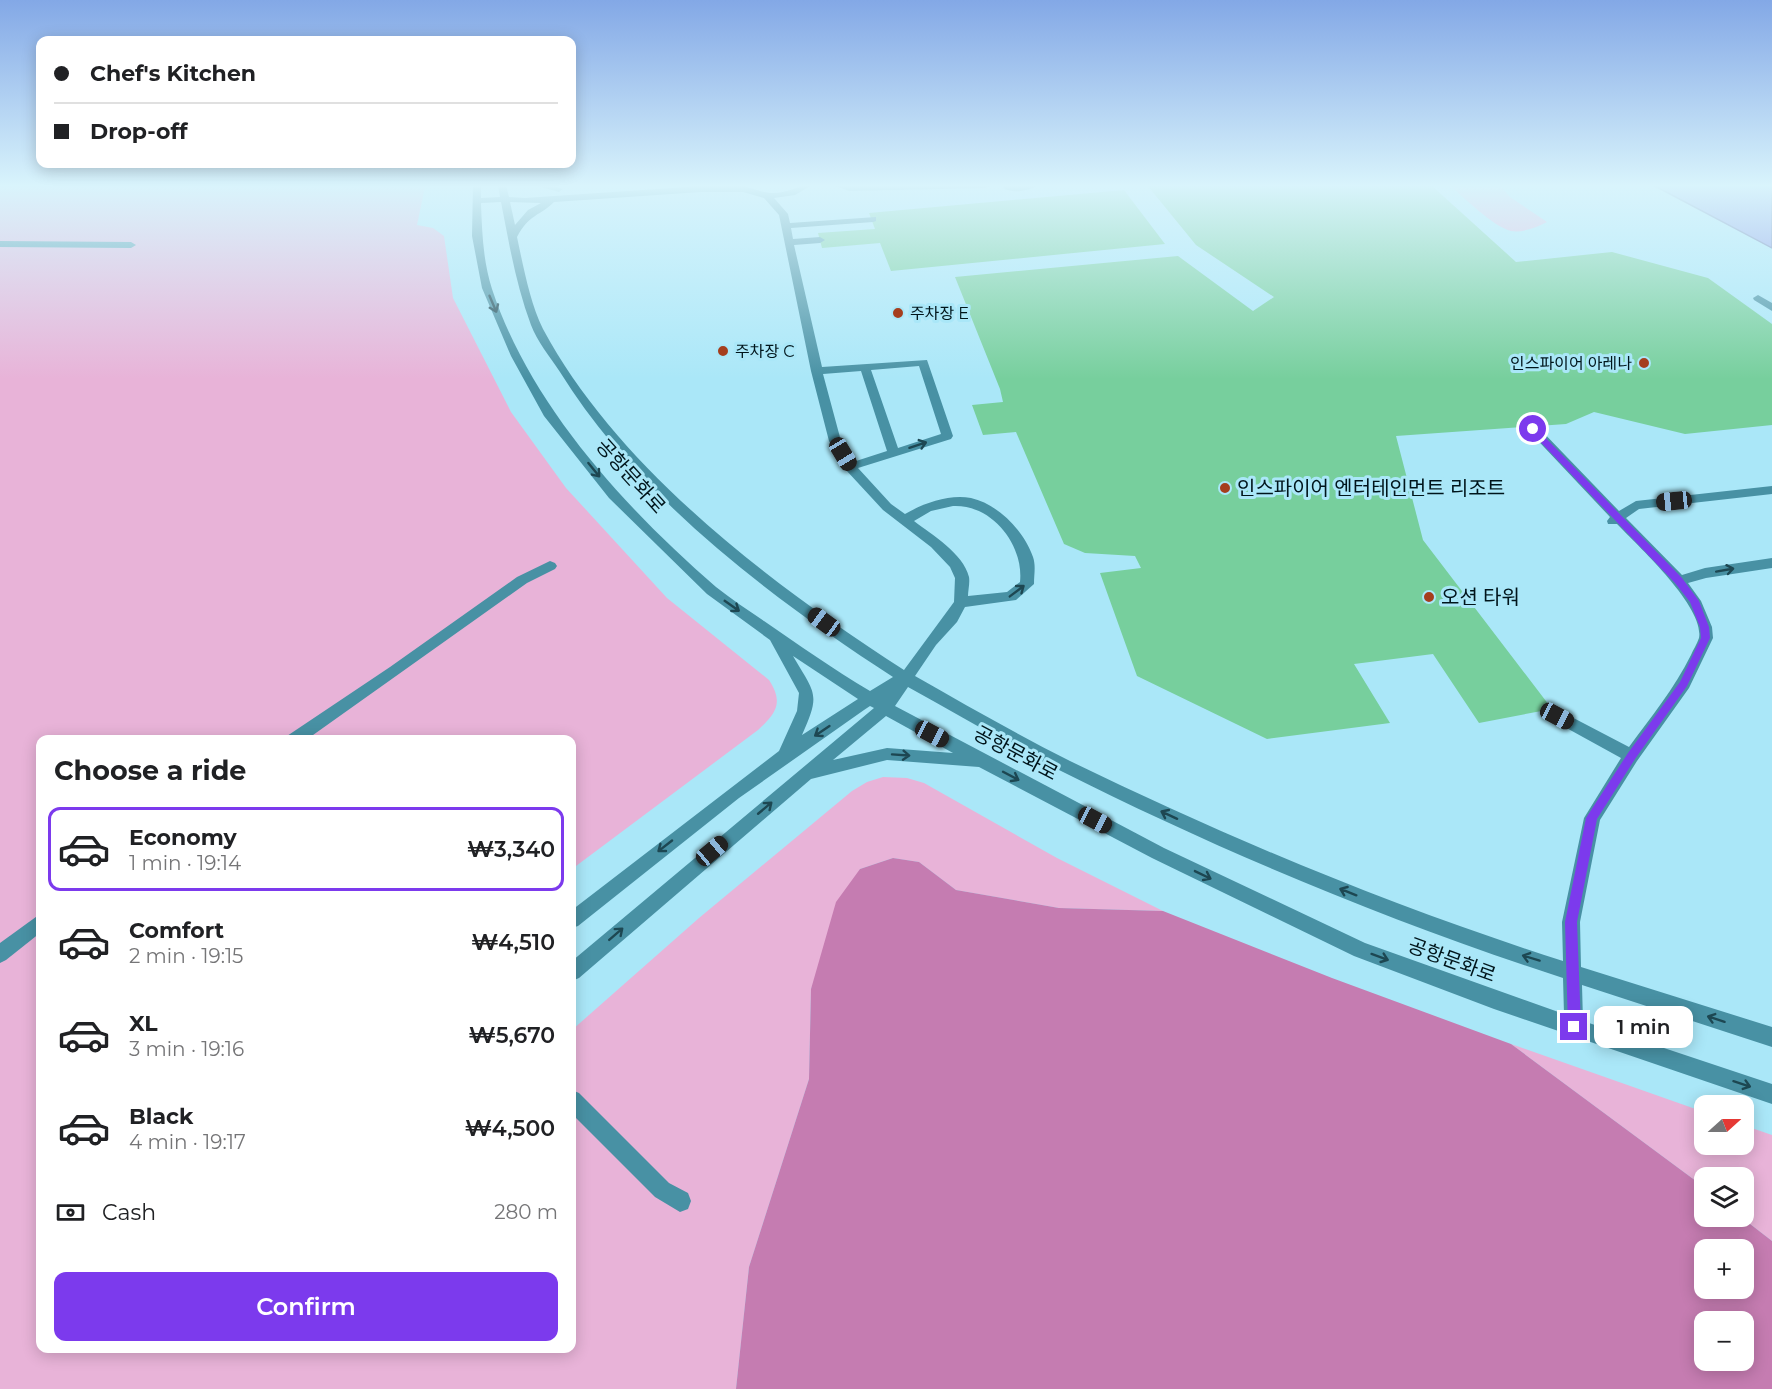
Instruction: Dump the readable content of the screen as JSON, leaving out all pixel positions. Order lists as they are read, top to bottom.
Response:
{
  "streets": {
    "street": ["공항문화로"]
  },
  "places": [
    "주차장 E",
    "주차장 C",
    "인스파이어 아레나",
    "인스파이어 엔터테인먼트 리조트",
    "오션 타워"
  ],
  "north": "right",
  "page": {
    "banner": ["Chef's Kitchen", "Drop-off"],
    "heading": "Choose a ride",
    "list": [
      {
        "name": "Economy",
        "note": "1 min · 19:14",
        "value": "₩3,340"
      },
      {
        "name": "Comfort",
        "note": "2 min · 19:15",
        "value": "₩4,510"
      },
      {
        "name": "XL",
        "note": "3 min · 19:16",
        "value": "₩5,670"
      },
      {
        "name": "Black",
        "note": "4 min · 19:17",
        "value": "₩4,500"
      }
    ],
    "bubble": "1 min",
    "map_buttons": ["+", "−"],
    "pay": ["Cash", "280 m"],
    "buttons": "Confirm"
  }
}
